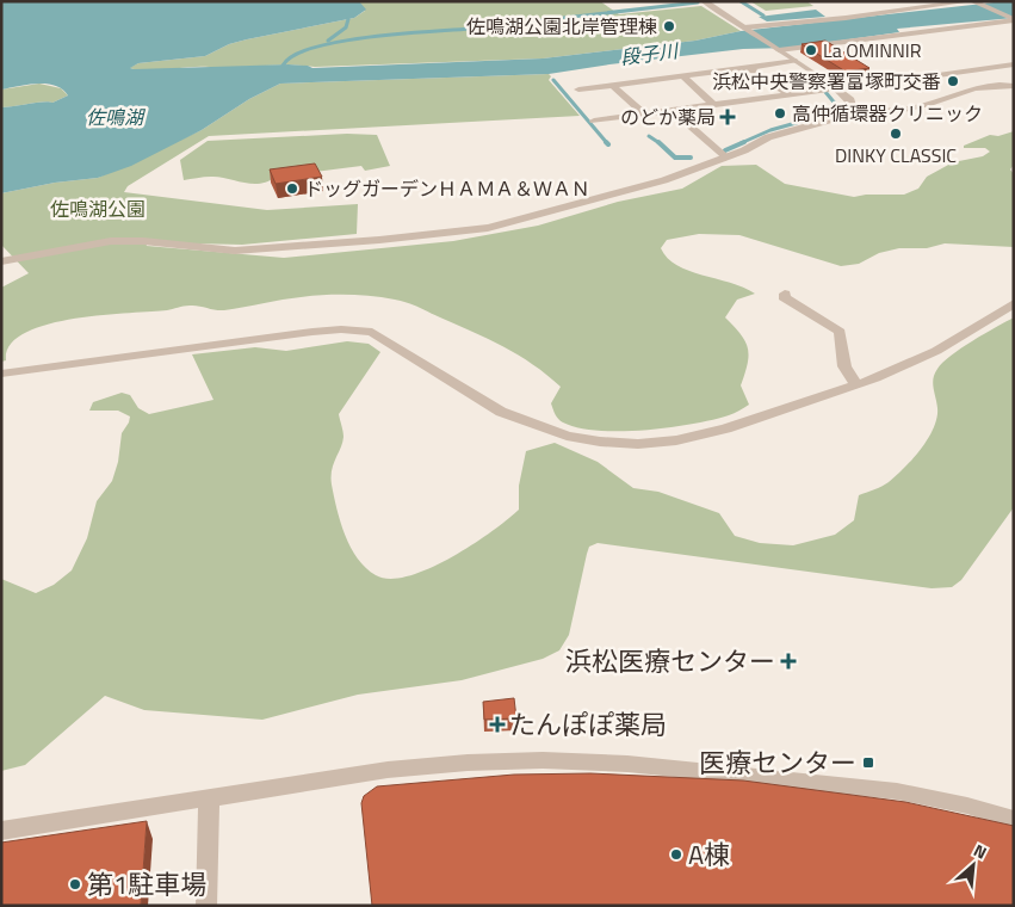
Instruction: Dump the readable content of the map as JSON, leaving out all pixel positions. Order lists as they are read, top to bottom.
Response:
{
  "water": ["段子川", "佐鳴湖"],
  "parks": ["佐鳴湖公園"],
  "places": {
    "other": [
      "佐鳴湖公園北岸管理棟",
      "La OMINNIR",
      "浜松中央警察署富塚町交番",
      "高仲循環器クリニック",
      "DINKY CLASSIC",
      "ドッグガーデンＨＡＭＡ＆ＷＡＮ",
      "A棟",
      "第1駐車場"
    ],
    "health": ["のどか薬局", "浜松医療センター", "たんぽぽ薬局"],
    "transit": ["医療センター"]
  },
  "north": "top right"
}
